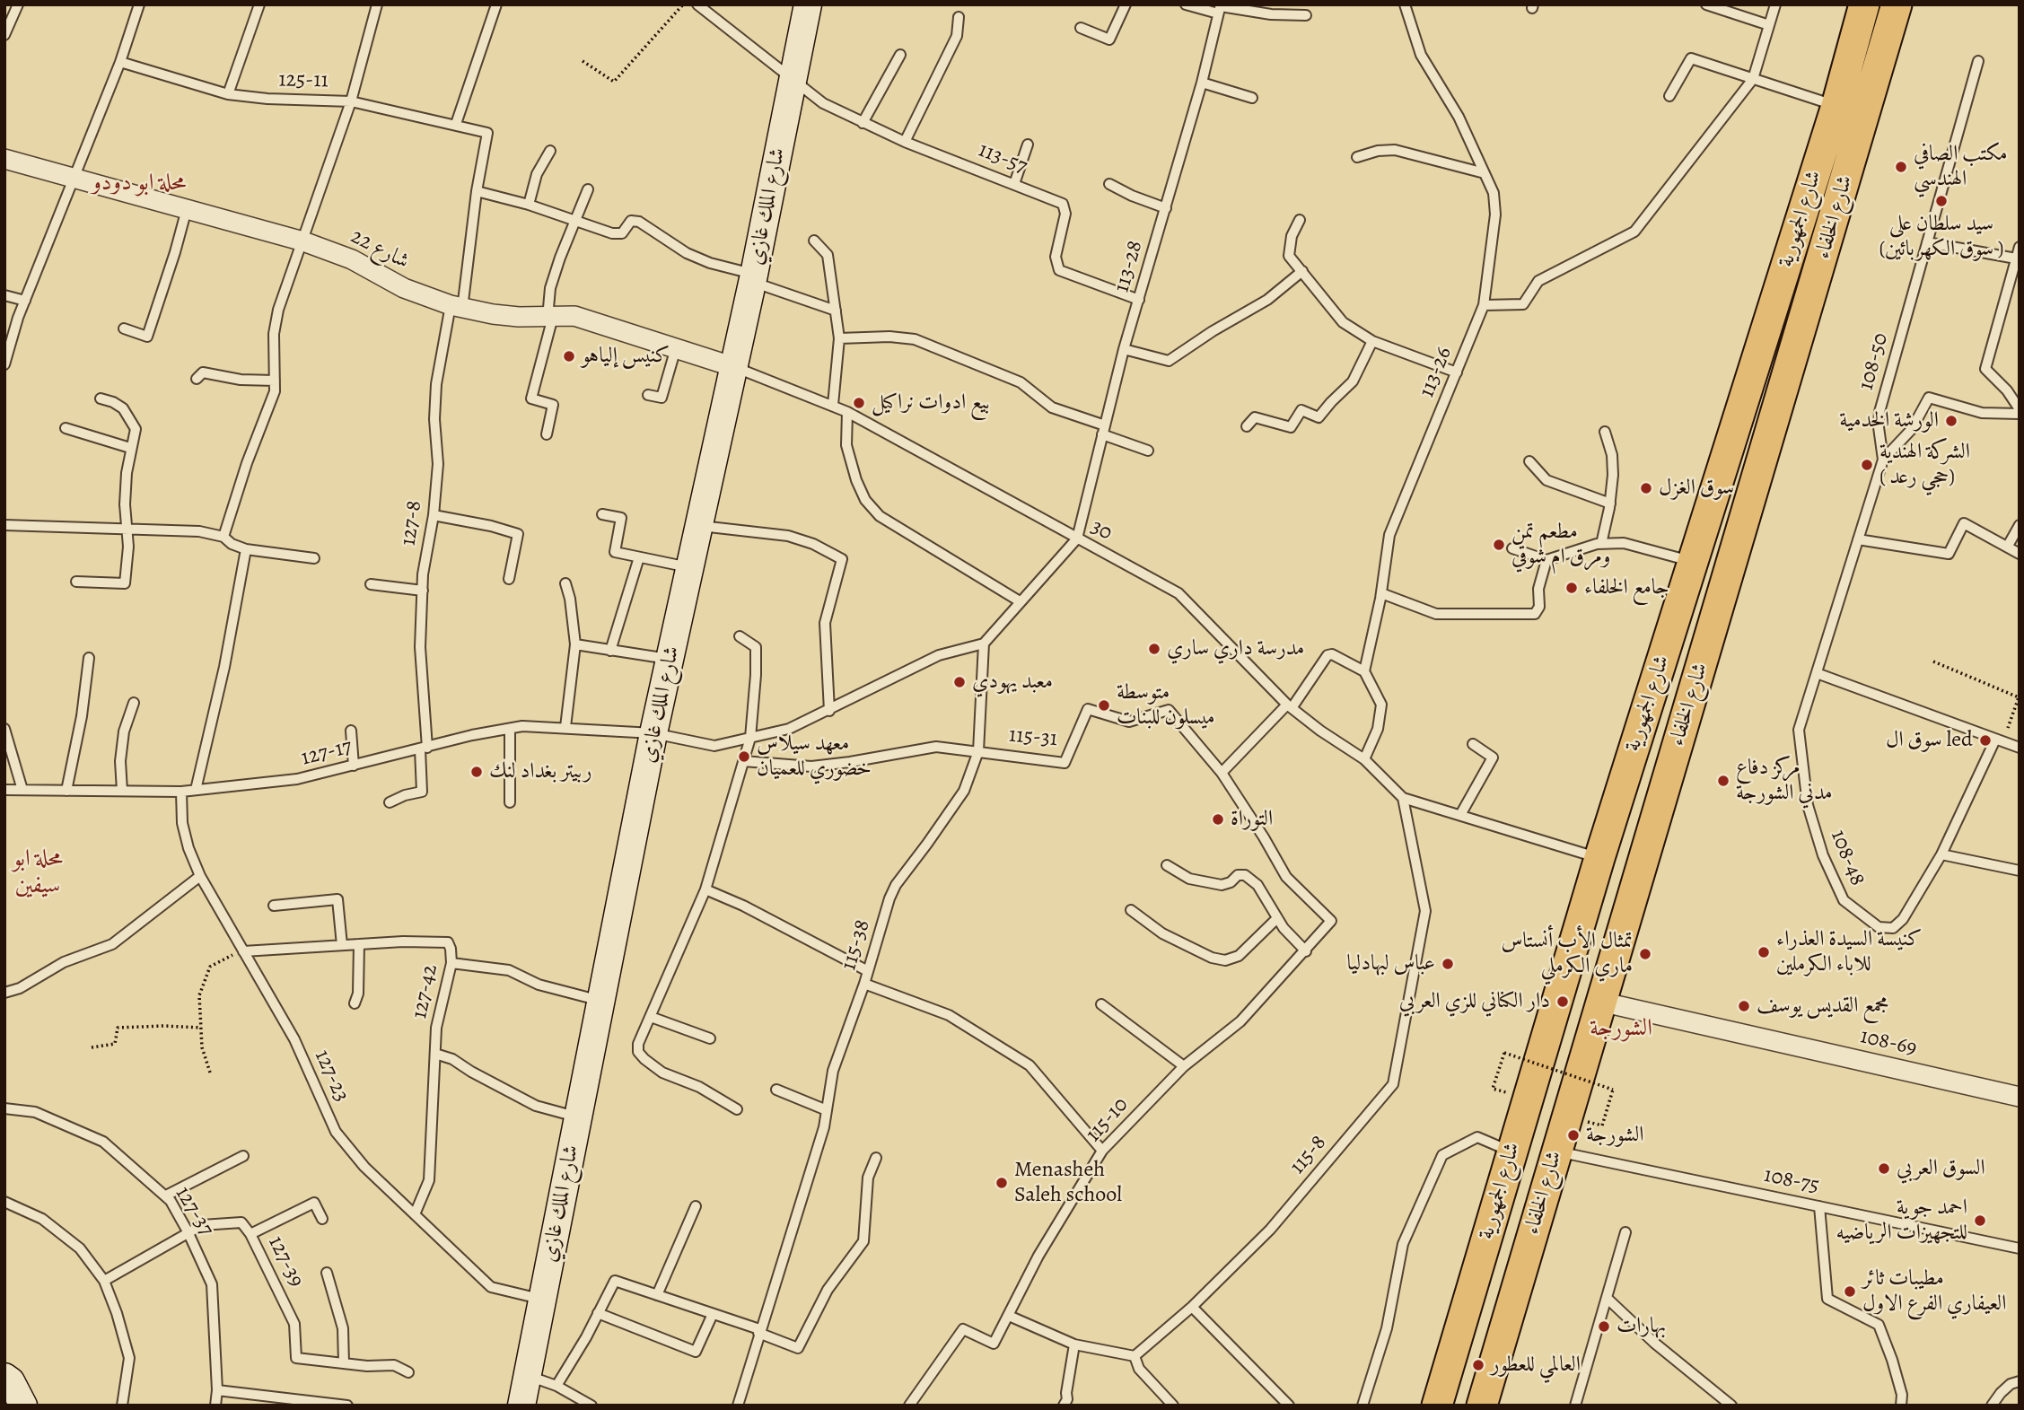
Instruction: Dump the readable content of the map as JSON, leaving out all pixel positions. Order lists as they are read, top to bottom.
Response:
{
  "streets": {
    "main road": ["شارع الخلفاء", "شارع الجمهورية"],
    "street": ["شارع الملك غازي", "شارع 22", "108-69"],
    "lane": [
      "125-11",
      "113-57",
      "113-28",
      "108-50",
      "113-26",
      "127-8",
      "30",
      "115-31",
      "127-17",
      "108-48",
      "115-38",
      "127-42",
      "127-23",
      "115-10",
      "115-8",
      "108-75",
      "127-37",
      "127-39"
    ]
  },
  "crossings": [
    ["125-11", "127-8"],
    ["113-57", "شارع الملك غازي"],
    ["113-57", "113-28"],
    ["شارع الملك غازي", "شارع 22"],
    ["شارع الملك غازي", "30"],
    ["شارع الملك غازي", "127-17"],
    ["شارع الملك غازي", "127-23"],
    ["شارع الخلفاء", "108-69"],
    ["شارع الخلفاء", "108-75"],
    ["شارع 22", "127-8"],
    ["شارع 22", "30"],
    ["113-28", "30"],
    ["108-50", "108-48"],
    ["127-8", "127-17"],
    ["30", "115-8"],
    ["115-31", "115-38"],
    ["115-31", "115-10"],
    ["127-17", "115-38"],
    ["127-17", "127-23"],
    ["127-42", "127-23"],
    ["127-37", "127-39"]
  ],
  "districts": ["محلة ابو دودو", "محلة ابو سيفين", "الشورجة"],
  "places": [
    "مكتب الصافي الهندسي",
    "سيد سلطان على (سوق الكهربائين )",
    "كنيس إلياهو",
    "بيع ادوات نراكيل",
    "الورشة الخدمية",
    "الشركة الهندية ( حجي رعد)",
    "سوق الغزل",
    "مطعم تمن ومرق ام شوقي",
    "جامع الخلفاء",
    "مدرسة داري ساري",
    "معبد يهودي",
    "متوسطة ميسلون للبنات",
    "سوق ال led",
    "معهد سيلاس خضوري للعميان",
    "ربيتر بغداد لنك",
    "مركز دفاع مدني الشورجة",
    "التوراة",
    "كنيسة السيدة العذراء للاباء الكرملين",
    "تمثال الأب أنستاس ماري الكرملي",
    "عباس لبهادليا",
    "دار الكناني للزي العربي",
    "مجمع القديس يوسف",
    "الشورجة",
    "السوق العربي",
    "Menasheh Saleh school",
    "احمد جوية للتجهيزات الرياضيه",
    "مطيبات ثائر العيفاري الفرع الاول",
    "بهارات",
    "العالمي للعطور"
  ]
}
